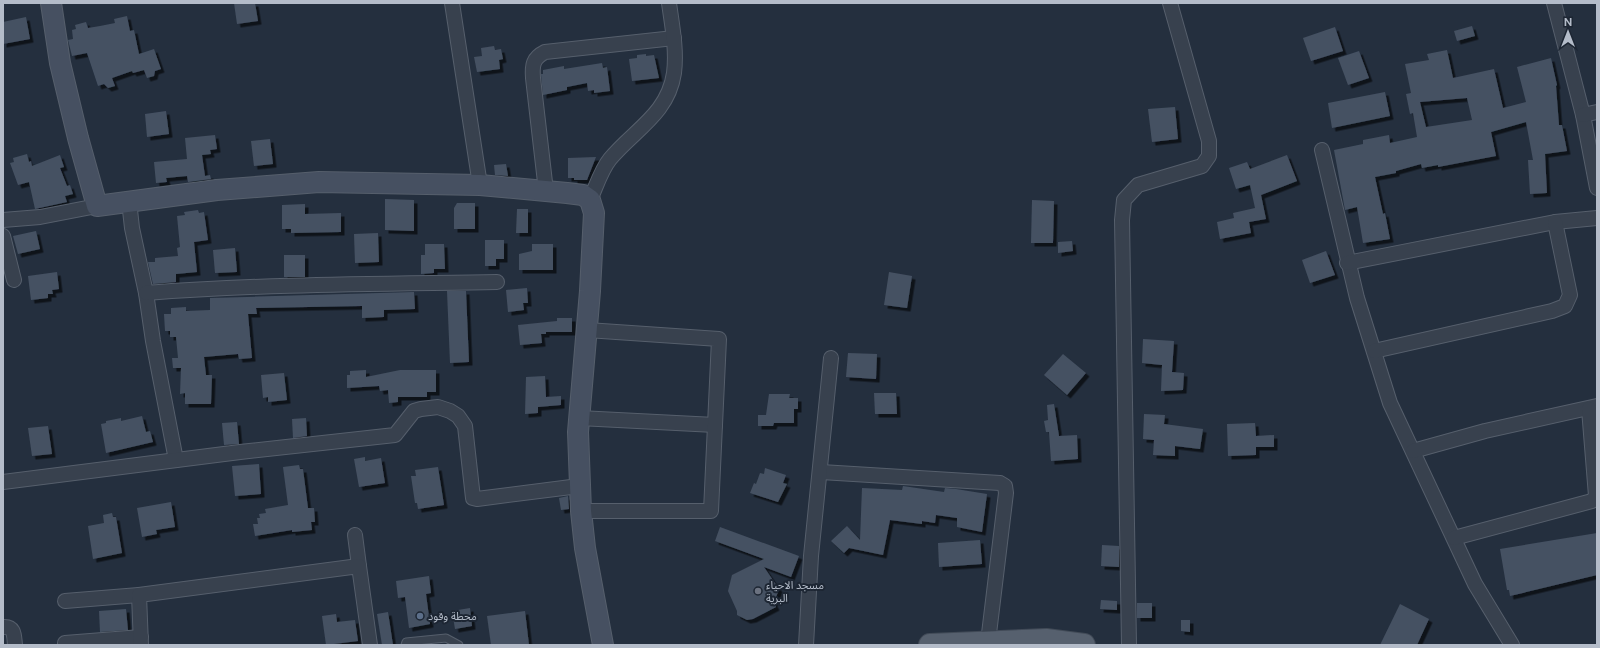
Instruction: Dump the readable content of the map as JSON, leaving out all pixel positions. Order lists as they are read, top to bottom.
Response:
{
  "places": ["مسجد الاحياء البرية", "محطة وقود"],
  "north": "top"
}
